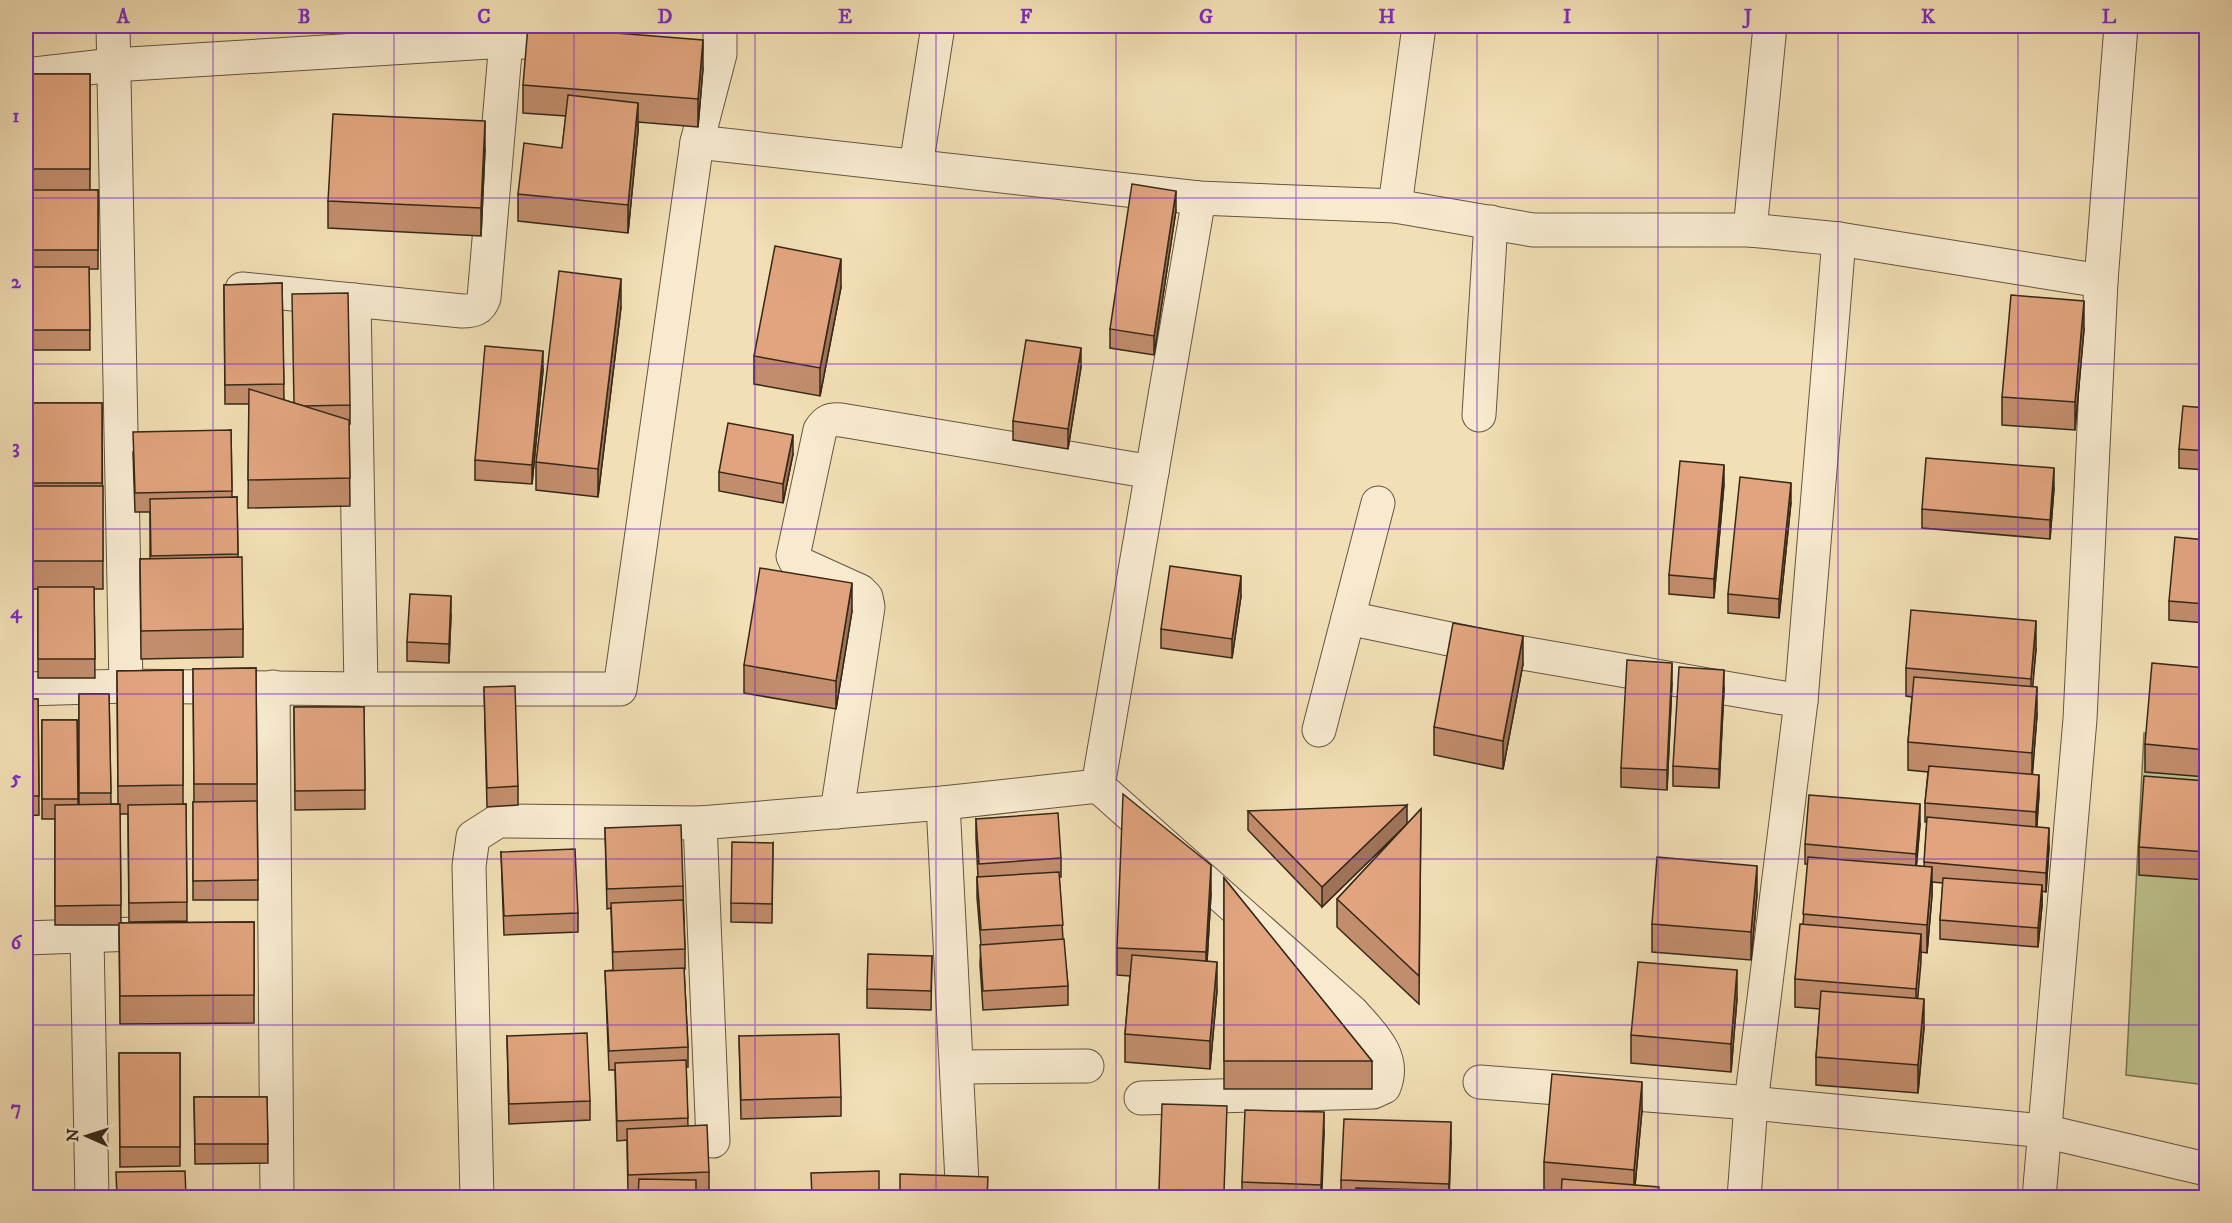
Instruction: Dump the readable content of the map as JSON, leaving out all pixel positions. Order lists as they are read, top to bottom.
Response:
{
  "north": "left",
  "grid": {
    "columns": [
      "A",
      "B",
      "C",
      "D",
      "E",
      "F",
      "G",
      "H",
      "I",
      "J",
      "K",
      "L"
    ],
    "rows": [
      "1",
      "2",
      "3",
      "4",
      "5",
      "6",
      "7"
    ]
  }
}
